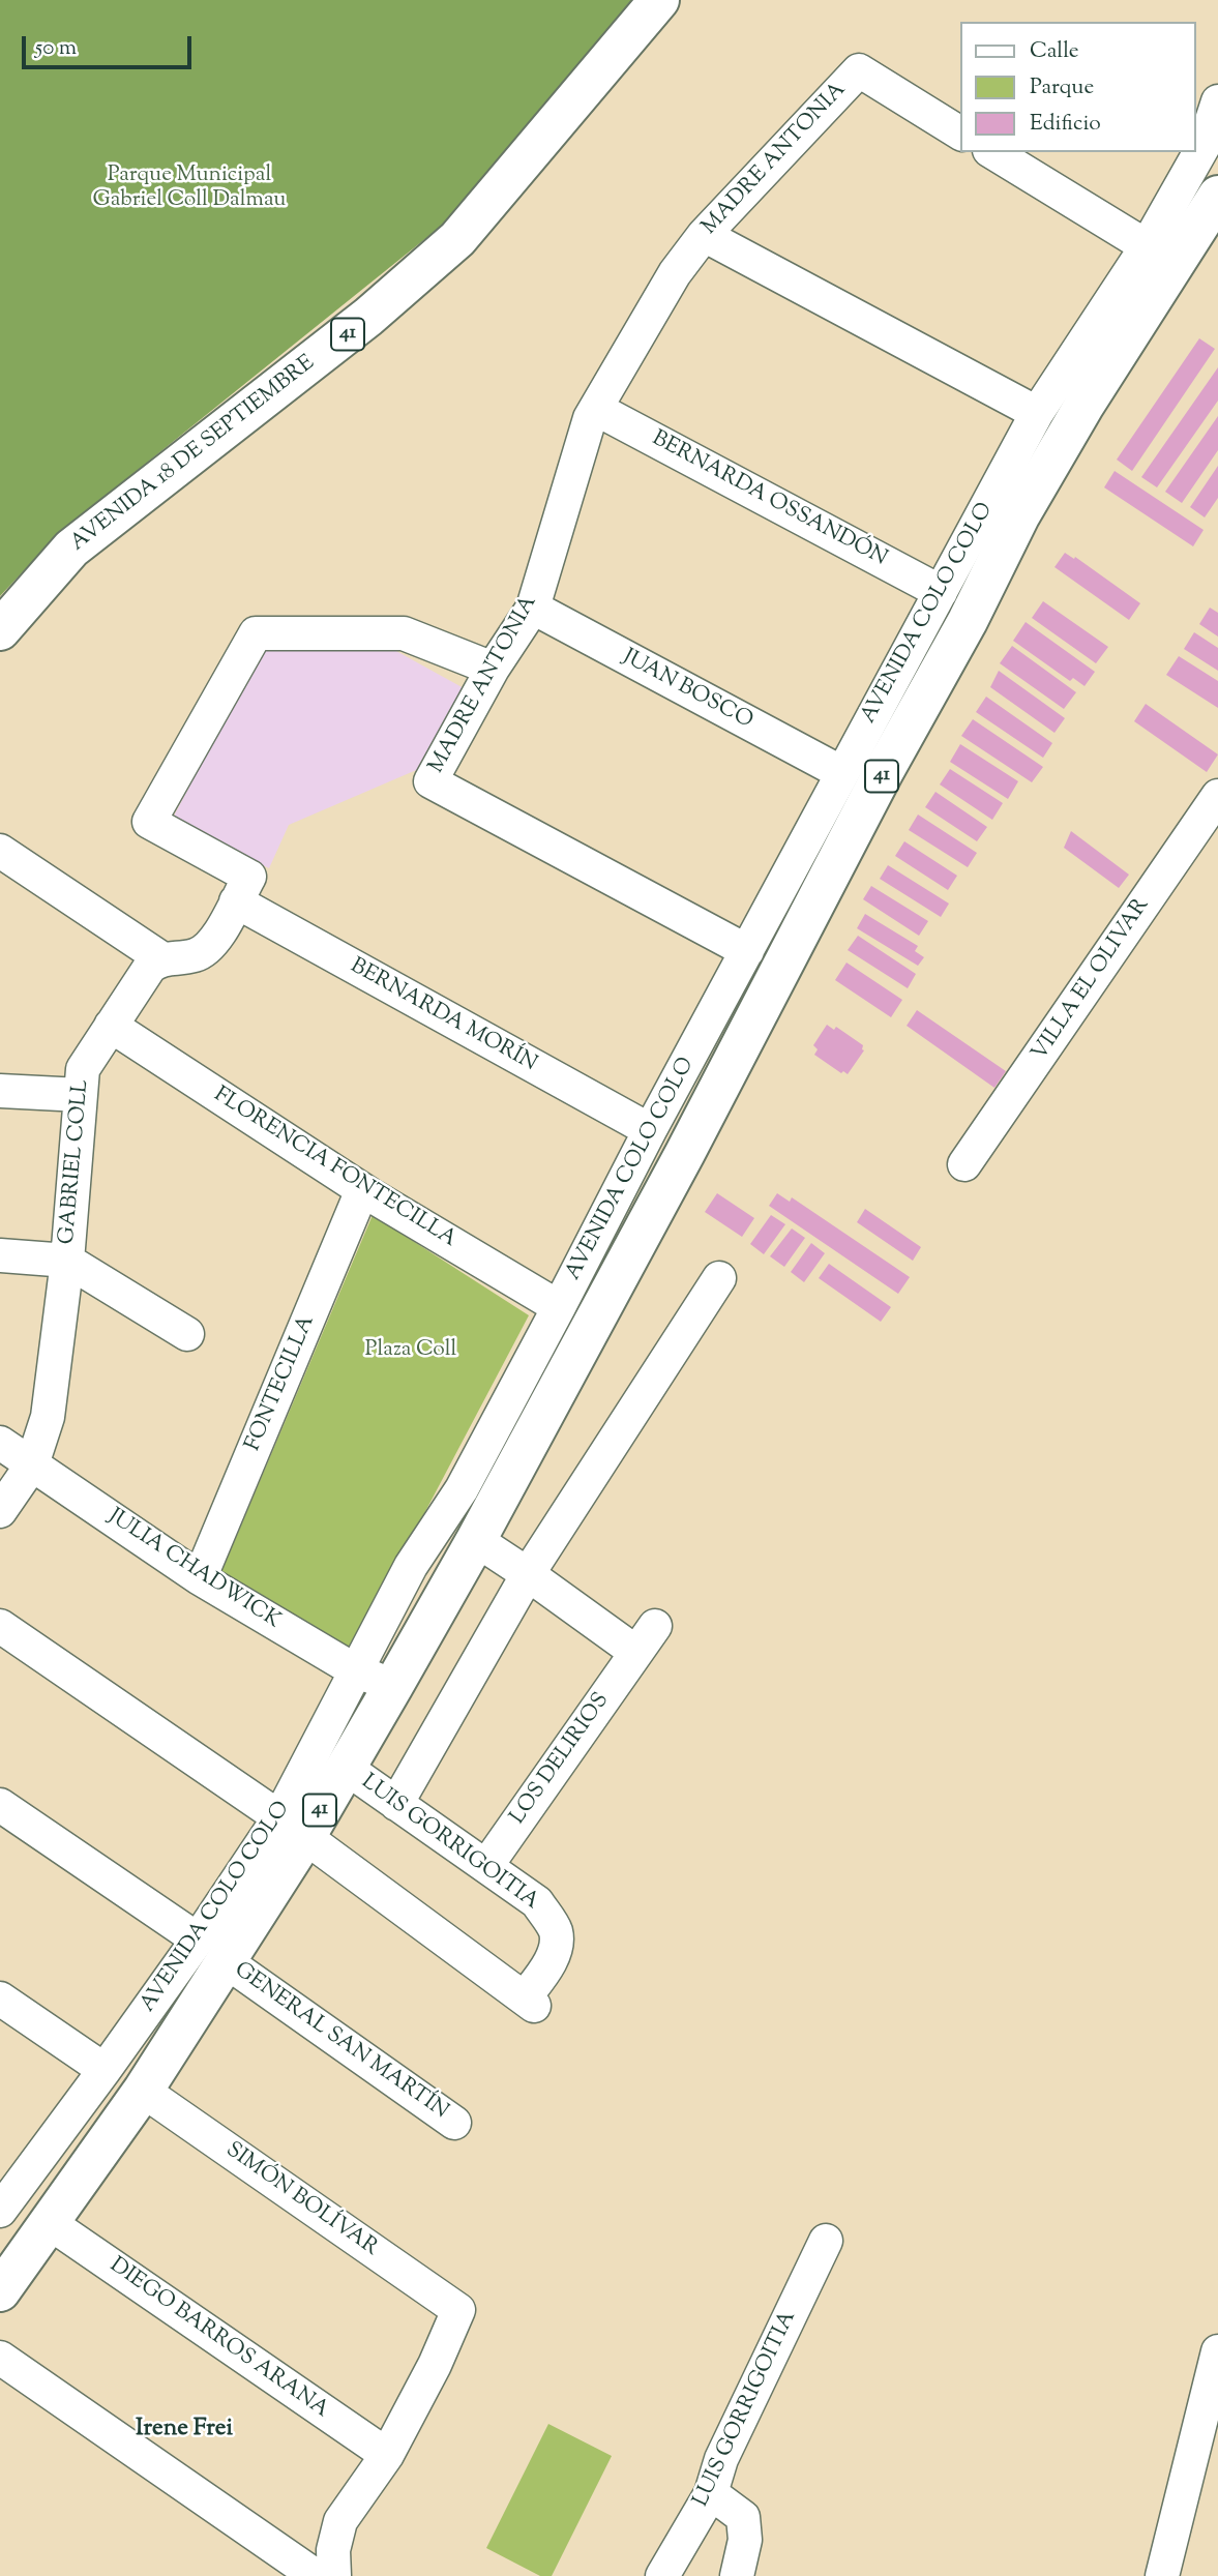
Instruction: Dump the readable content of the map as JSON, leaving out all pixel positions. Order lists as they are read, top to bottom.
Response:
{
  "streets": {
    "main road": ["41", "AVENIDA 18 DE SEPTIEMBRE", "AVENIDA COLO COLO"],
    "street": [
      "MADRE ANTONIA",
      "BERNARDA OSSANDÓN",
      "JUAN BOSCO",
      "VILLA EL OLIVAR",
      "BERNARDA MORÍN",
      "GABRIEL COLL",
      "FLORENCIA FONTECILLA",
      "FONTECILLA",
      "JULIA CHADWICK",
      "LOS DELIRIOS",
      "LUIS GORRIGOITIA",
      "GENERAL SAN MARTÍN",
      "SIMÓN BOLÍVAR",
      "DIEGO BARROS ARANA"
    ]
  },
  "crossings": [
    ["MADRE ANTONIA", "BERNARDA OSSANDÓN"],
    ["MADRE ANTONIA", "AVENIDA COLO COLO"],
    ["MADRE ANTONIA", "JUAN BOSCO"],
    ["MADRE ANTONIA", "BERNARDA MORÍN"],
    ["41", "AVENIDA COLO COLO"],
    ["BERNARDA OSSANDÓN", "AVENIDA COLO COLO"],
    ["AVENIDA COLO COLO", "JUAN BOSCO"],
    ["AVENIDA COLO COLO", "BERNARDA MORÍN"],
    ["AVENIDA COLO COLO", "FLORENCIA FONTECILLA"],
    ["AVENIDA COLO COLO", "JULIA CHADWICK"],
    ["AVENIDA COLO COLO", "LUIS GORRIGOITIA"],
    ["AVENIDA COLO COLO", "GENERAL SAN MARTÍN"],
    ["AVENIDA COLO COLO", "SIMÓN BOLÍVAR"],
    ["AVENIDA COLO COLO", "DIEGO BARROS ARANA"],
    ["GABRIEL COLL", "FLORENCIA FONTECILLA"],
    ["GABRIEL COLL", "JULIA CHADWICK"],
    ["FLORENCIA FONTECILLA", "FONTECILLA"],
    ["FONTECILLA", "JULIA CHADWICK"],
    ["LOS DELIRIOS", "LUIS GORRIGOITIA"],
    ["SIMÓN BOLÍVAR", "DIEGO BARROS ARANA"]
  ],
  "districts": ["Irene Frei"],
  "parks": ["Parque Municipal Gabriel Coll Dalmau", "Plaza Coll"],
  "legend": ["Calle", "Parque", "Edificio"],
  "scale_bar": "50 m"
}
